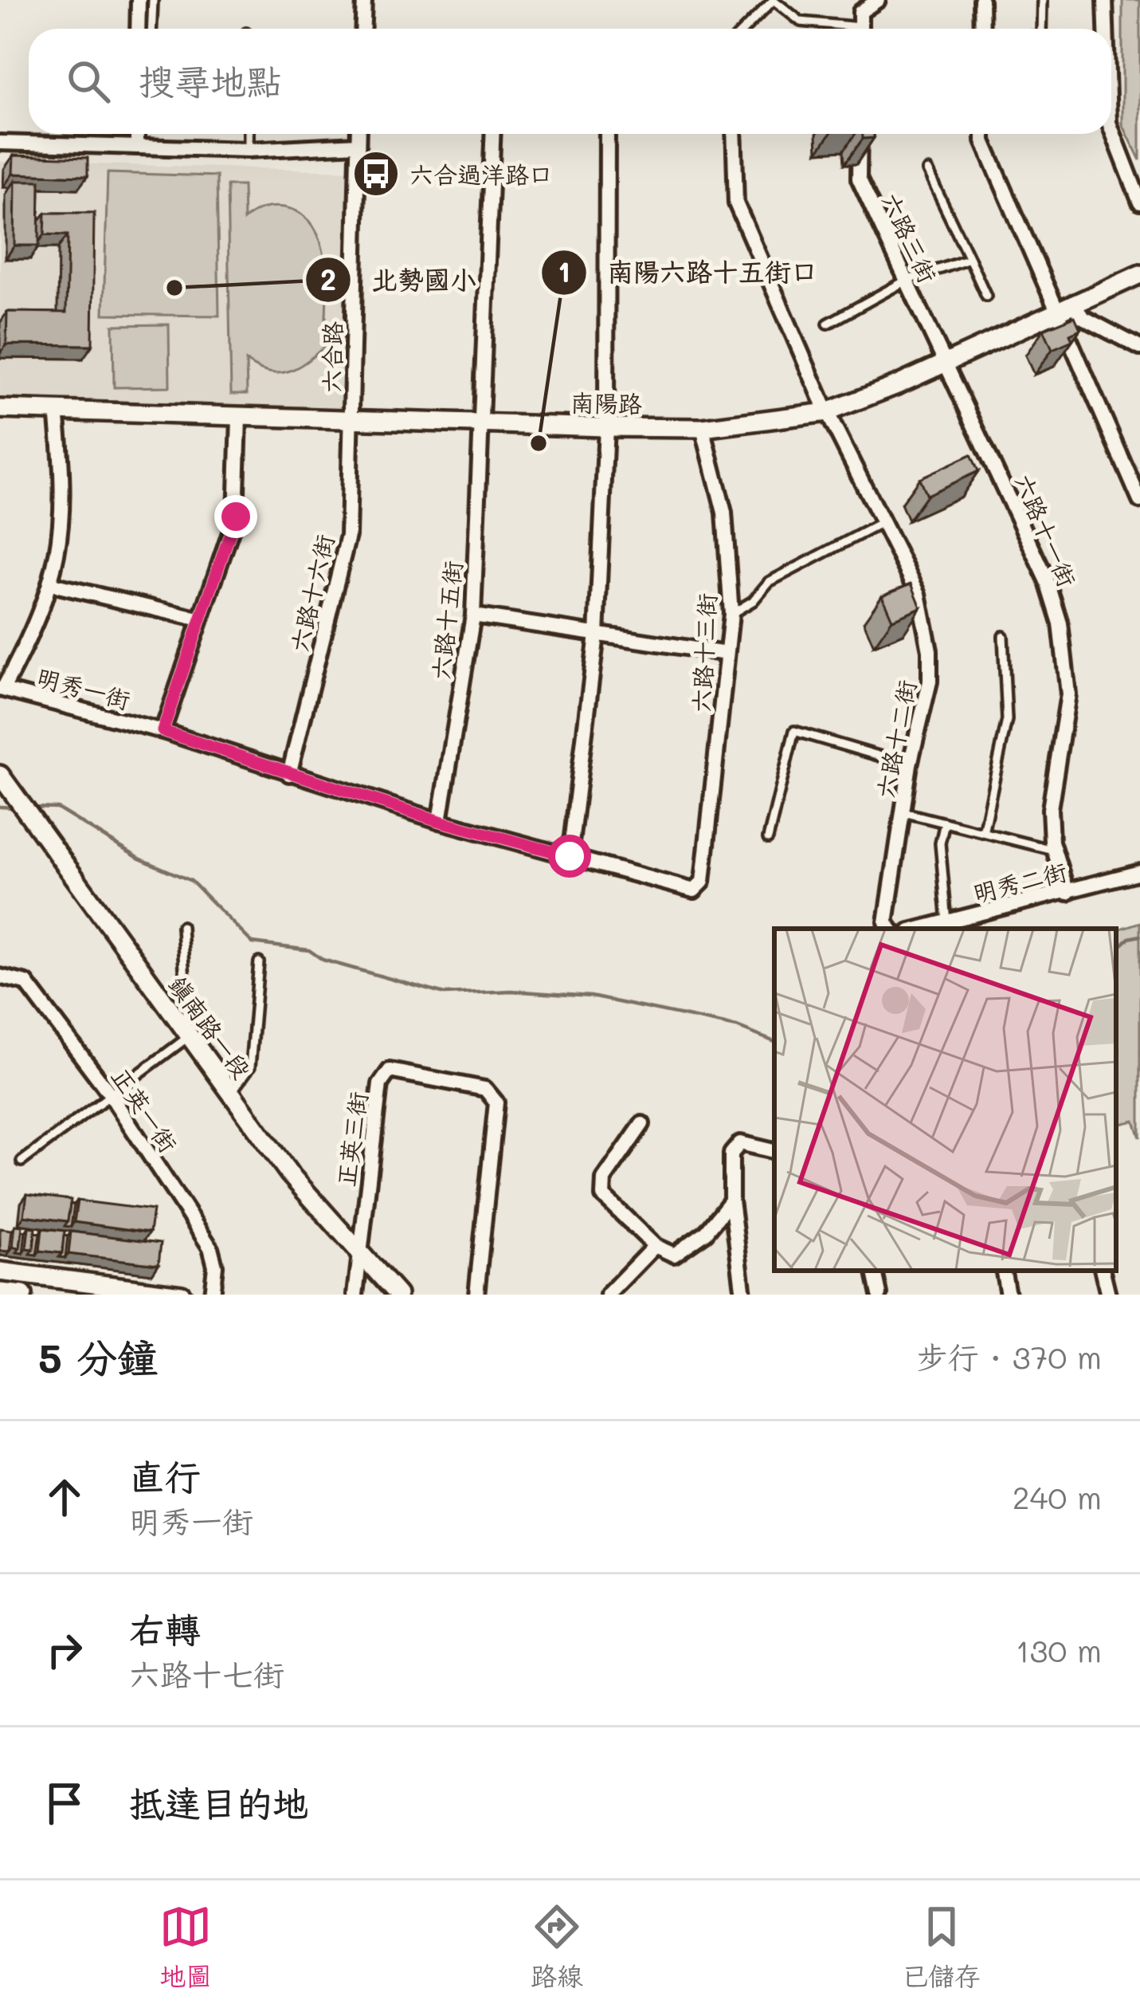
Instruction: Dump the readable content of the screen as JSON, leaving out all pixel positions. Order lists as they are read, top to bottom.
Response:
{
  "streets": {
    "street": [
      "六路三街",
      "六合路",
      "南陽路",
      "六路十一街",
      "六路十六街",
      "六路十五街",
      "六路十三街",
      "明秀一街",
      "六路十二街",
      "明秀二街",
      "鎮南路一段",
      "正英一街",
      "正英三街"
    ]
  },
  "crossings": [
    ["六路三街", "南陽路"],
    ["六路三街", "六路十一街"],
    ["六合路", "南陽路"],
    ["六合路", "六路十六街"],
    ["南陽路", "六路十一街"],
    ["南陽路", "六路十六街"],
    ["南陽路", "六路十五街"],
    ["南陽路", "六路十三街"],
    ["南陽路", "六路十二街"],
    ["六路十一街", "明秀二街"],
    ["六路十六街", "明秀一街"],
    ["六路十五街", "明秀一街"],
    ["六路十三街", "明秀一街"],
    ["鎮南路一段", "正英三街"]
  ],
  "places": {
    "bus stop": ["六合過洋路口"],
    "other": ["北勢國小", "南陽六路十五街口"]
  },
  "page": {
    "search": "搜尋地點",
    "heading": ["5 分鐘", "步行 · 370 m"],
    "list": [
      ["直行", "明秀一街", "240 m"],
      ["右轉", "六路十七街", "130 m"],
      "抵達目的地"
    ],
    "nav": ["地圖", "路線", "已儲存"]
  }
}
